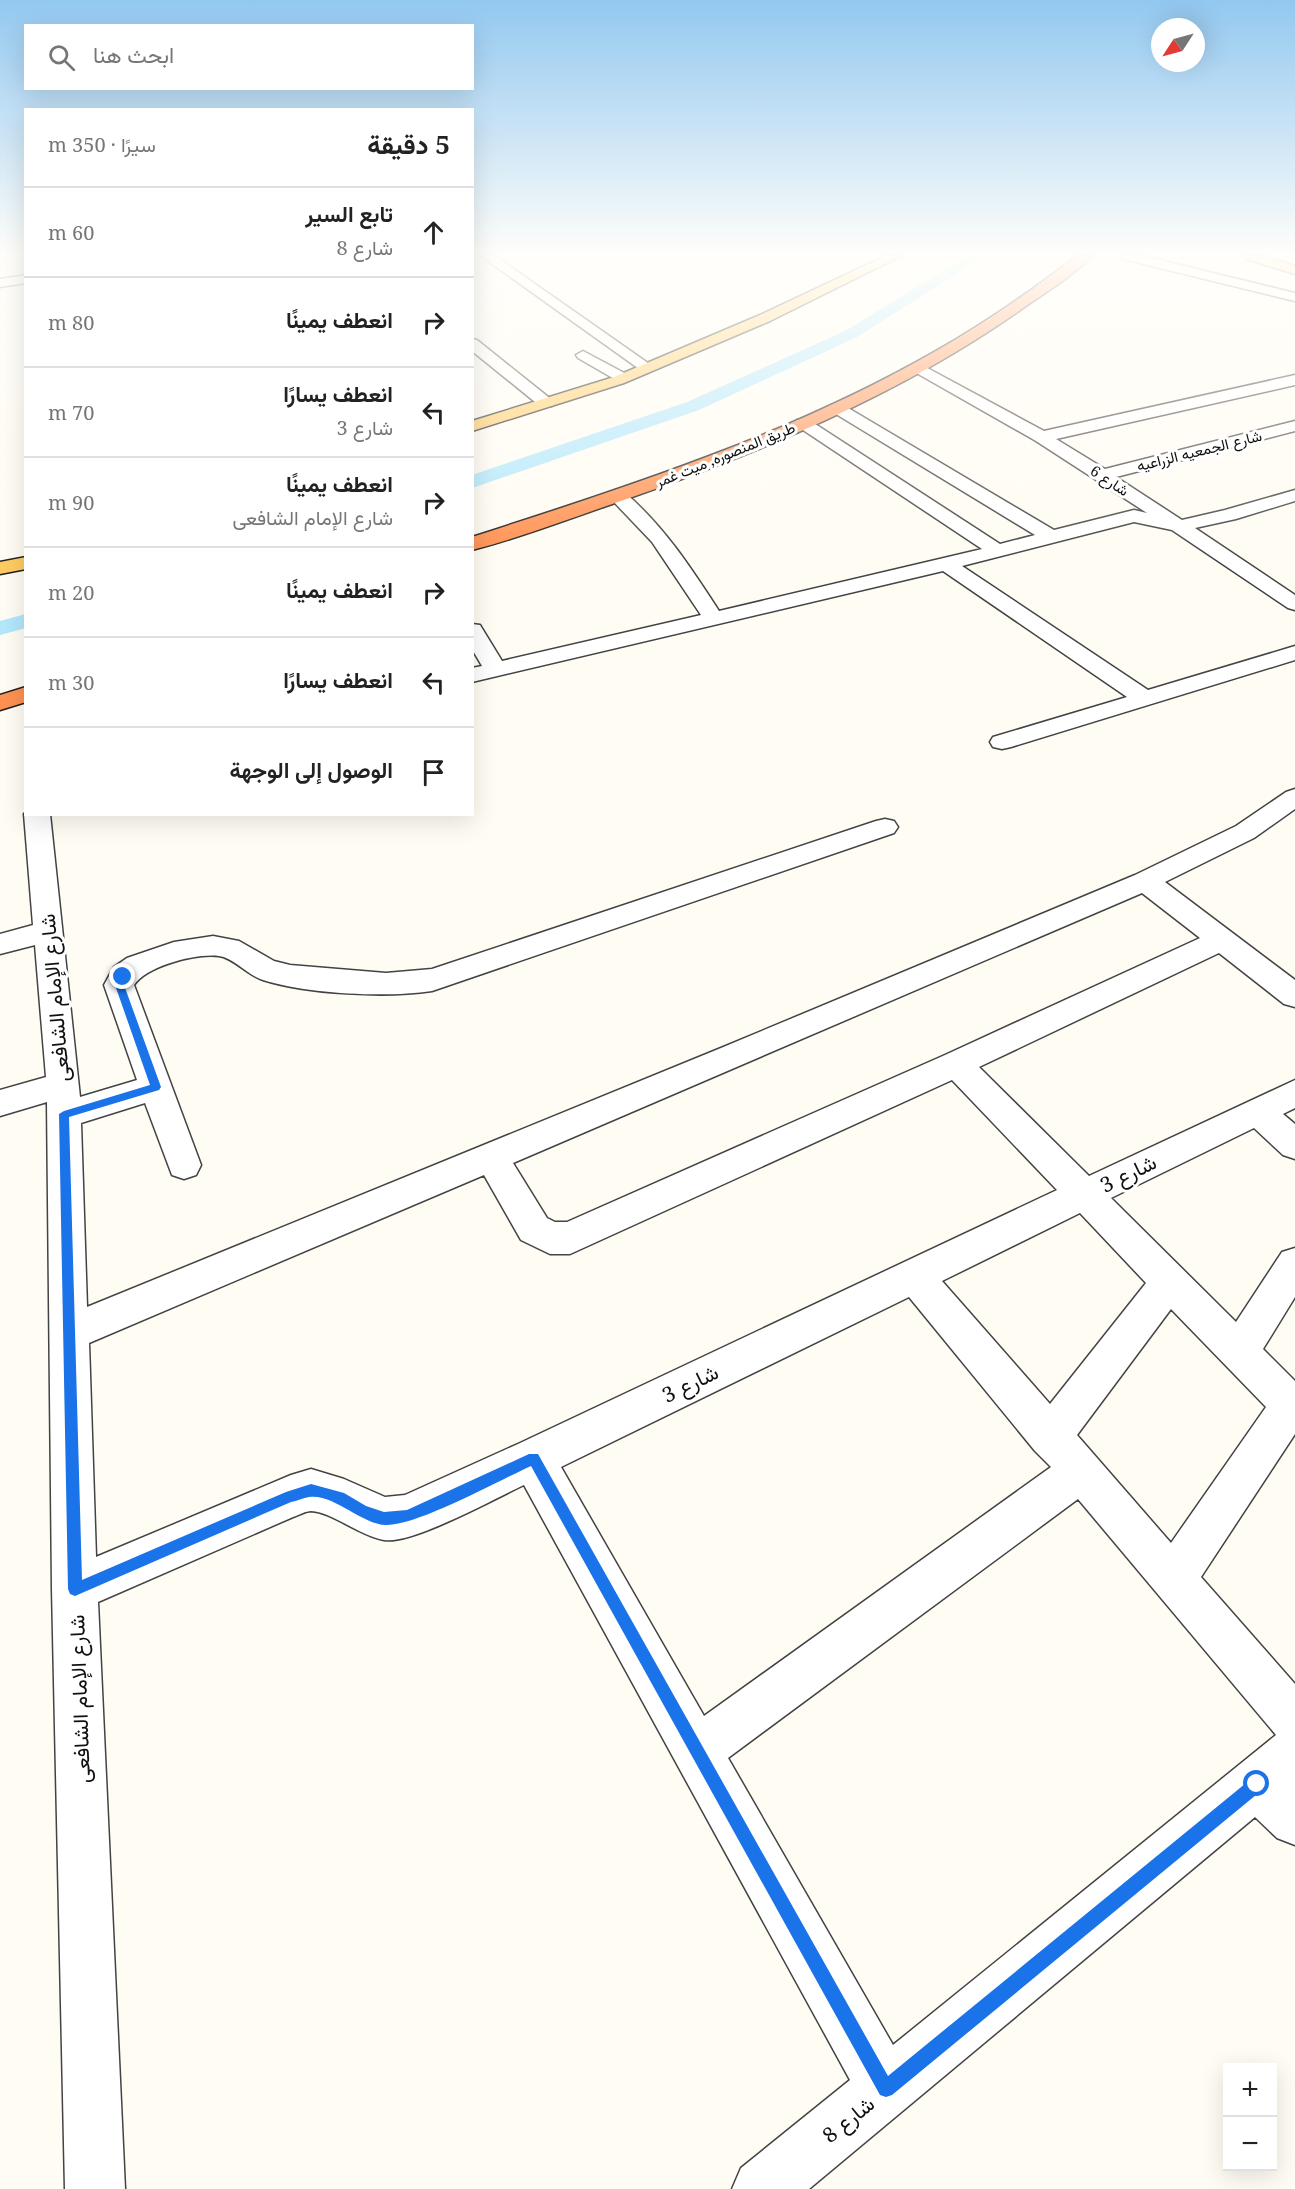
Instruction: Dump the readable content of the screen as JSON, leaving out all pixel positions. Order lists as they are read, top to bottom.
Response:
{
  "streets": {
    "highway": ["طريق المنصوره, ميت غمر"],
    "street": [
      "شارع الجمعيه الزراعيه",
      "شارع 6",
      "شارع الإمام الشافعى",
      "شارع 3",
      "شارع 8"
    ]
  },
  "crossings": [
    ["شارع الجمعيه الزراعيه", "شارع 6"],
    ["طريق المنصوره, ميت غمر", "شارع 6"],
    ["شارع الإمام الشافعى", "شارع 3"]
  ],
  "north": "bottom left",
  "page": {
    "search": "ابحث هنا",
    "heading": ["5 دقيقة", "سيرًا · 350 m"],
    "list": [
      ["تابع السير", "شارع 8", "60 m"],
      ["انعطف يمينًا", "80 m"],
      ["انعطف يسارًا", "شارع 3", "70 m"],
      ["انعطف يمينًا", "شارع الإمام الشافعى", "90 m"],
      ["انعطف يمينًا", "20 m"],
      ["انعطف يسارًا", "30 m"],
      "الوصول إلى الوجهة"
    ],
    "map_buttons": ["+", "−"]
  }
}
